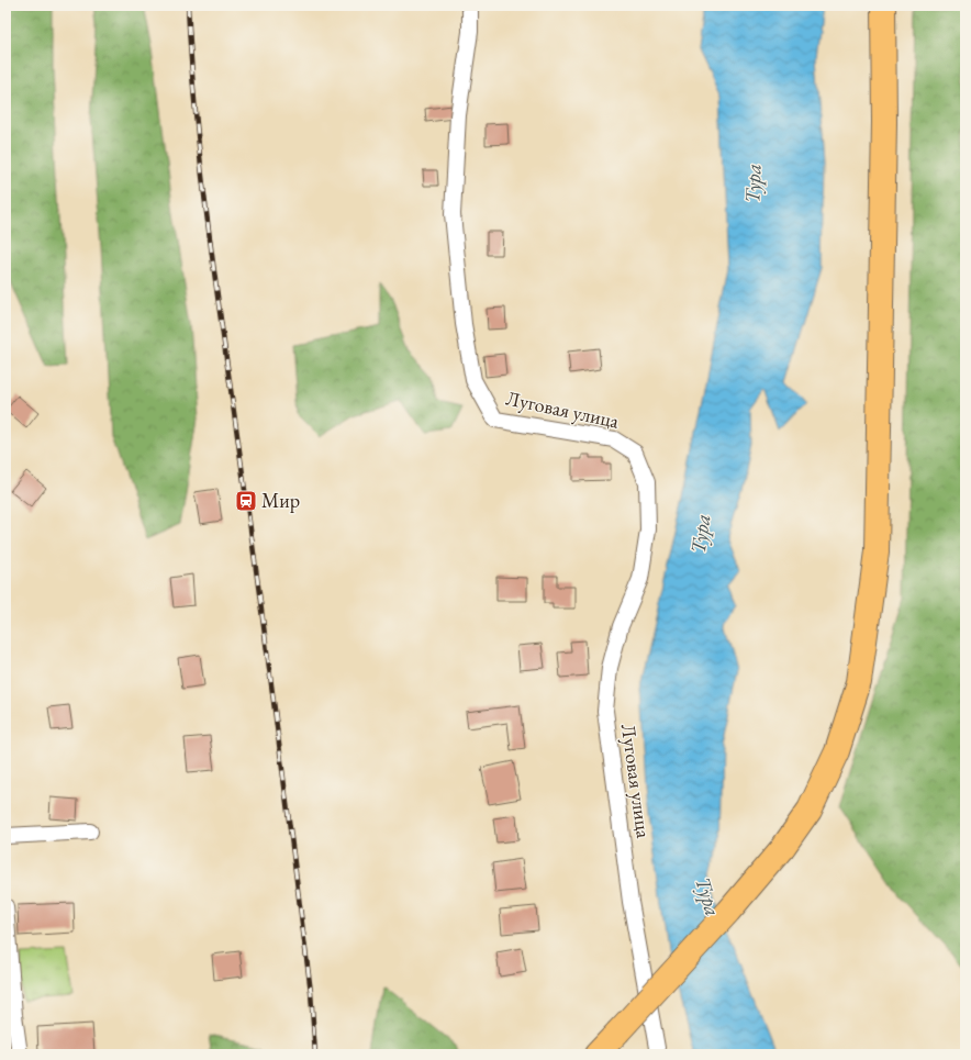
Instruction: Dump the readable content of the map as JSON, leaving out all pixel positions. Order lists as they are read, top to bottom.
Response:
{
  "streets": {
    "street": ["Луговая улица"]
  },
  "water": ["Тура"],
  "places": {
    "station": ["Мир"]
  }
}
